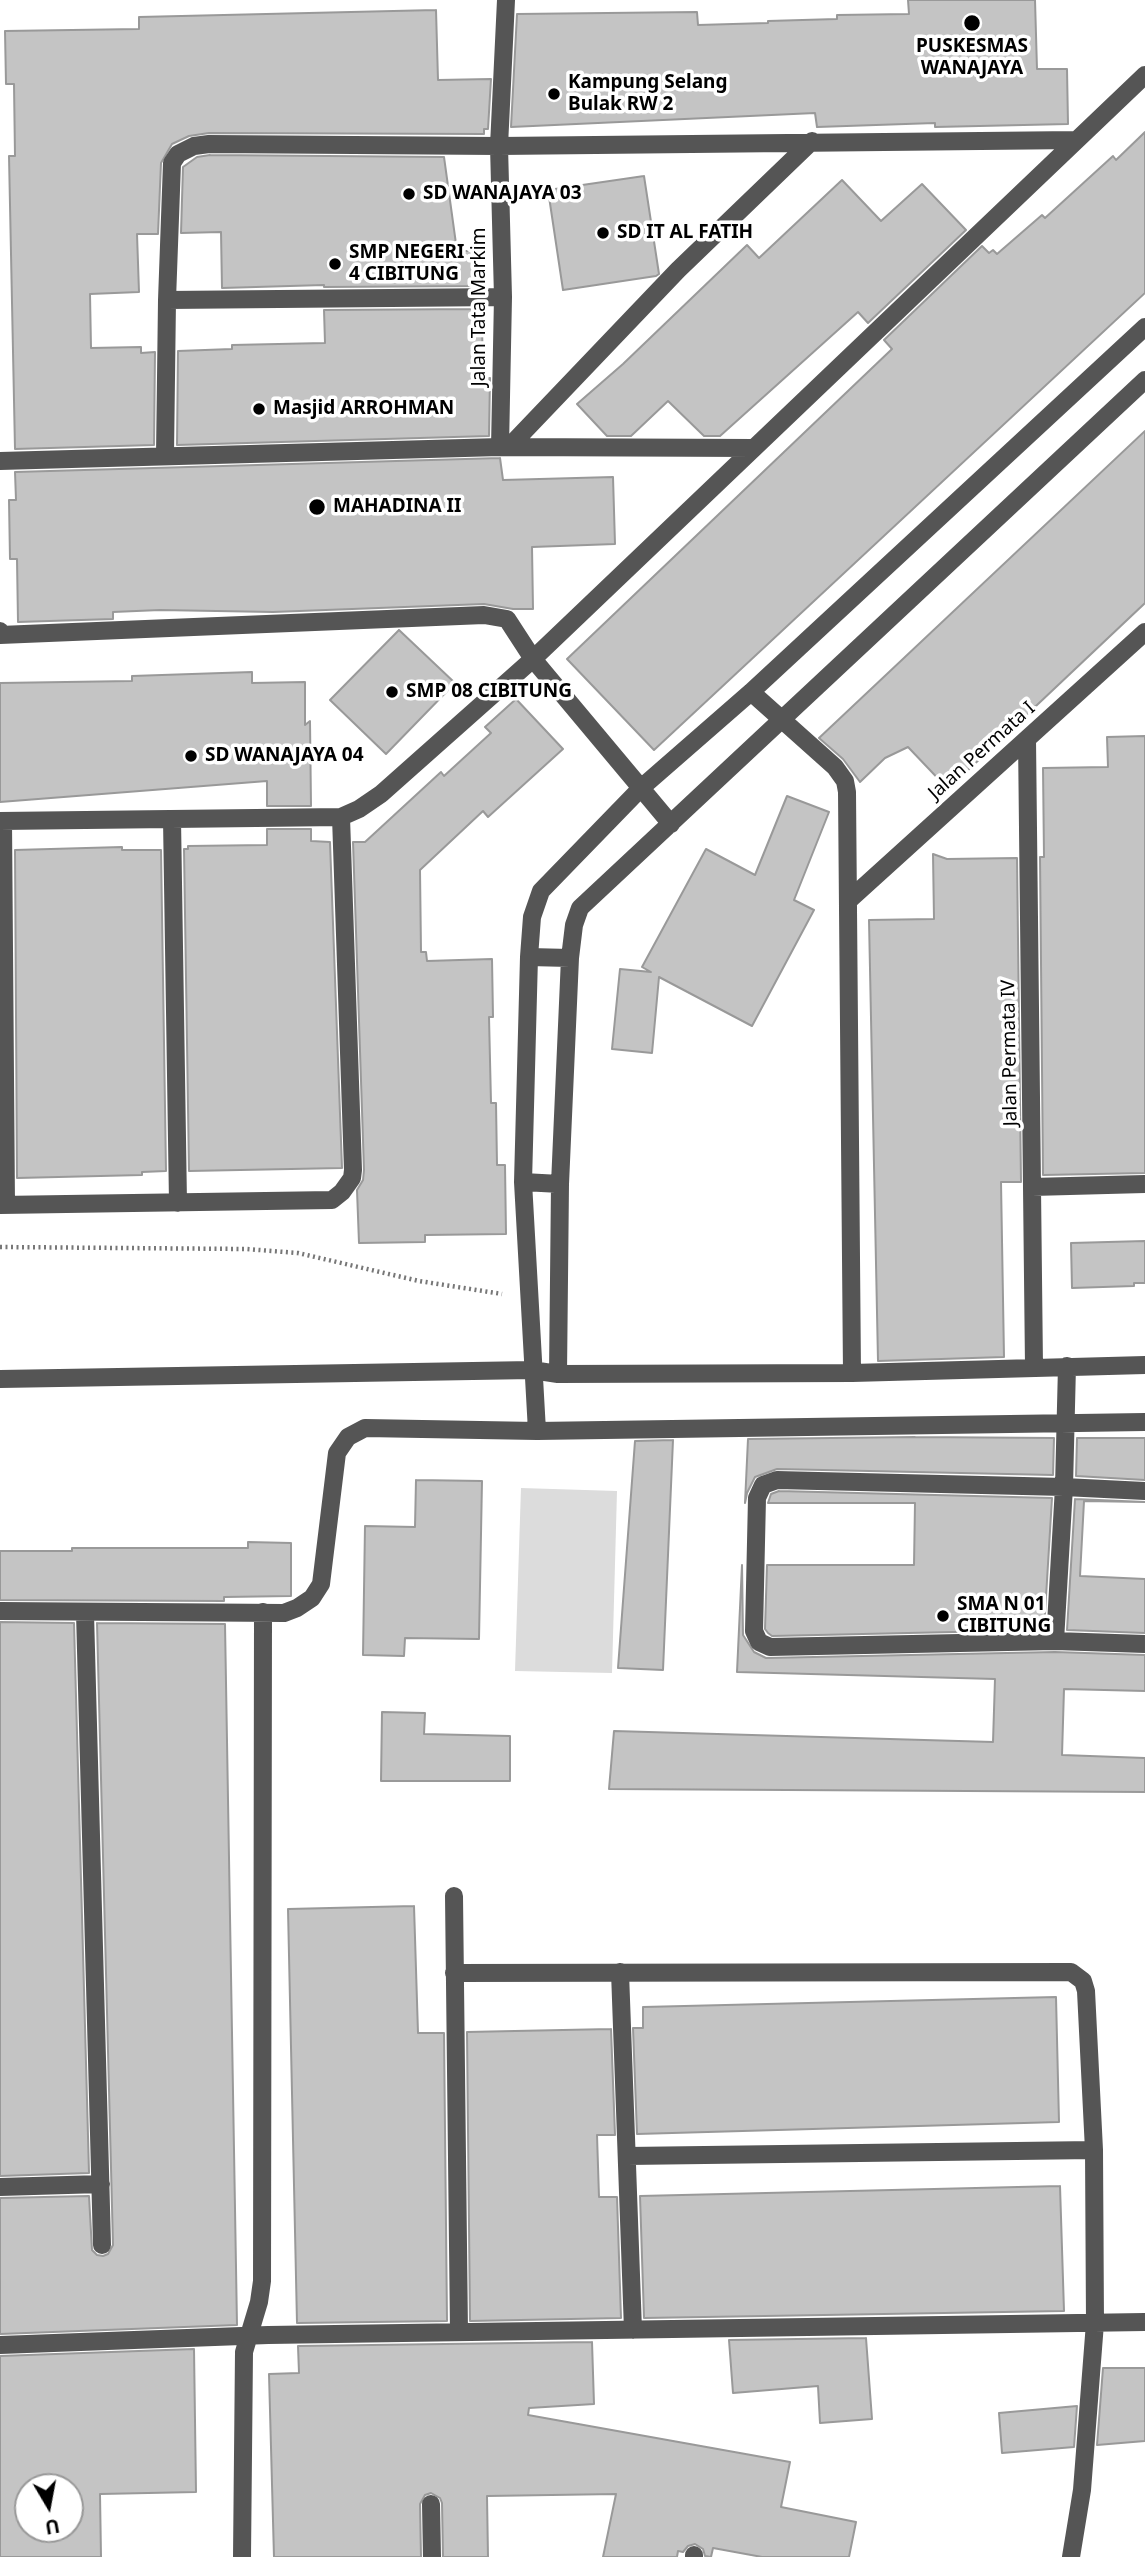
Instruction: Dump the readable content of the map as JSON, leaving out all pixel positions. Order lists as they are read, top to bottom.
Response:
{
  "streets": {
    "street": ["Jalan Tata Markim", "Jalan Permata I", "Jalan Permata IV"]
  },
  "crossings": [
    ["Jalan Permata I", "Jalan Permata IV"]
  ],
  "places": [
    "PUSKESMAS WANAJAYA",
    "Kampung Selang Bulak RW 2",
    "SD WANAJAYA 03",
    "SD IT AL FATIH",
    "SMP NEGERI 4 CIBITUNG",
    "Masjid ARROHMAN",
    "MAHADINA II",
    "SMP 08 CIBITUNG",
    "SD WANAJAYA 04",
    "SMA N 01 CIBITUNG"
  ],
  "north": "bottom"
}
